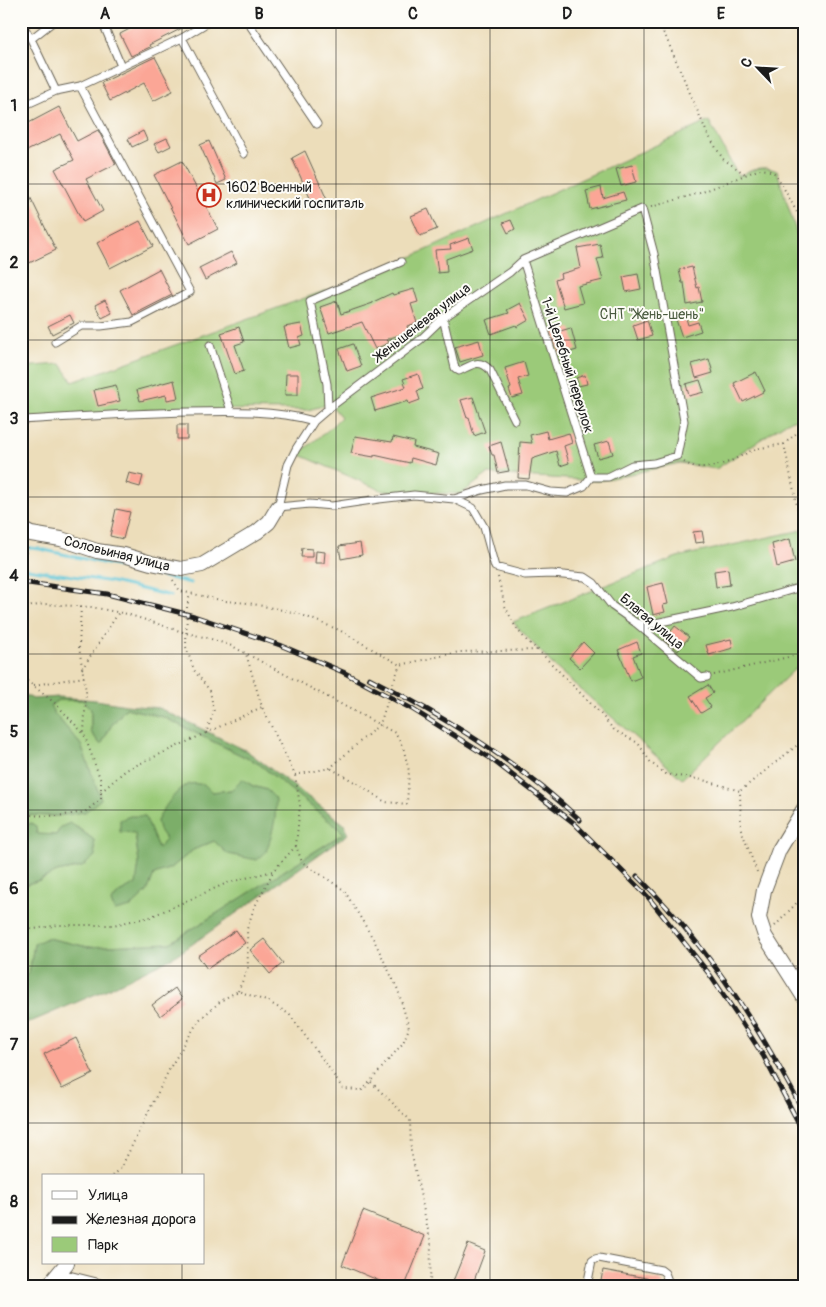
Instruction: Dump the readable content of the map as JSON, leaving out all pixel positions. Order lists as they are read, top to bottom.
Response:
{
  "streets": {
    "street": ["Соловьиная улица"],
    "lane": ["Женьшеневая улица", "1-й Целебный переулок", "Благая улица"]
  },
  "crossings": [
    ["Женьшеневая улица", "1-й Целебный переулок"],
    ["Женьшеневая улица", "Соловьиная улица"]
  ],
  "parks": ["СНТ \"Жень-шень\""],
  "places": {
    "hospital": ["1602 Военный клинический госпиталь"]
  },
  "legend": ["Улица", "Железная дорога", "Парк"],
  "north": "top left",
  "grid": {
    "columns": [
      "A",
      "B",
      "C",
      "D",
      "E"
    ],
    "rows": [
      "1",
      "2",
      "3",
      "4",
      "5",
      "6",
      "7",
      "8"
    ]
  }
}
